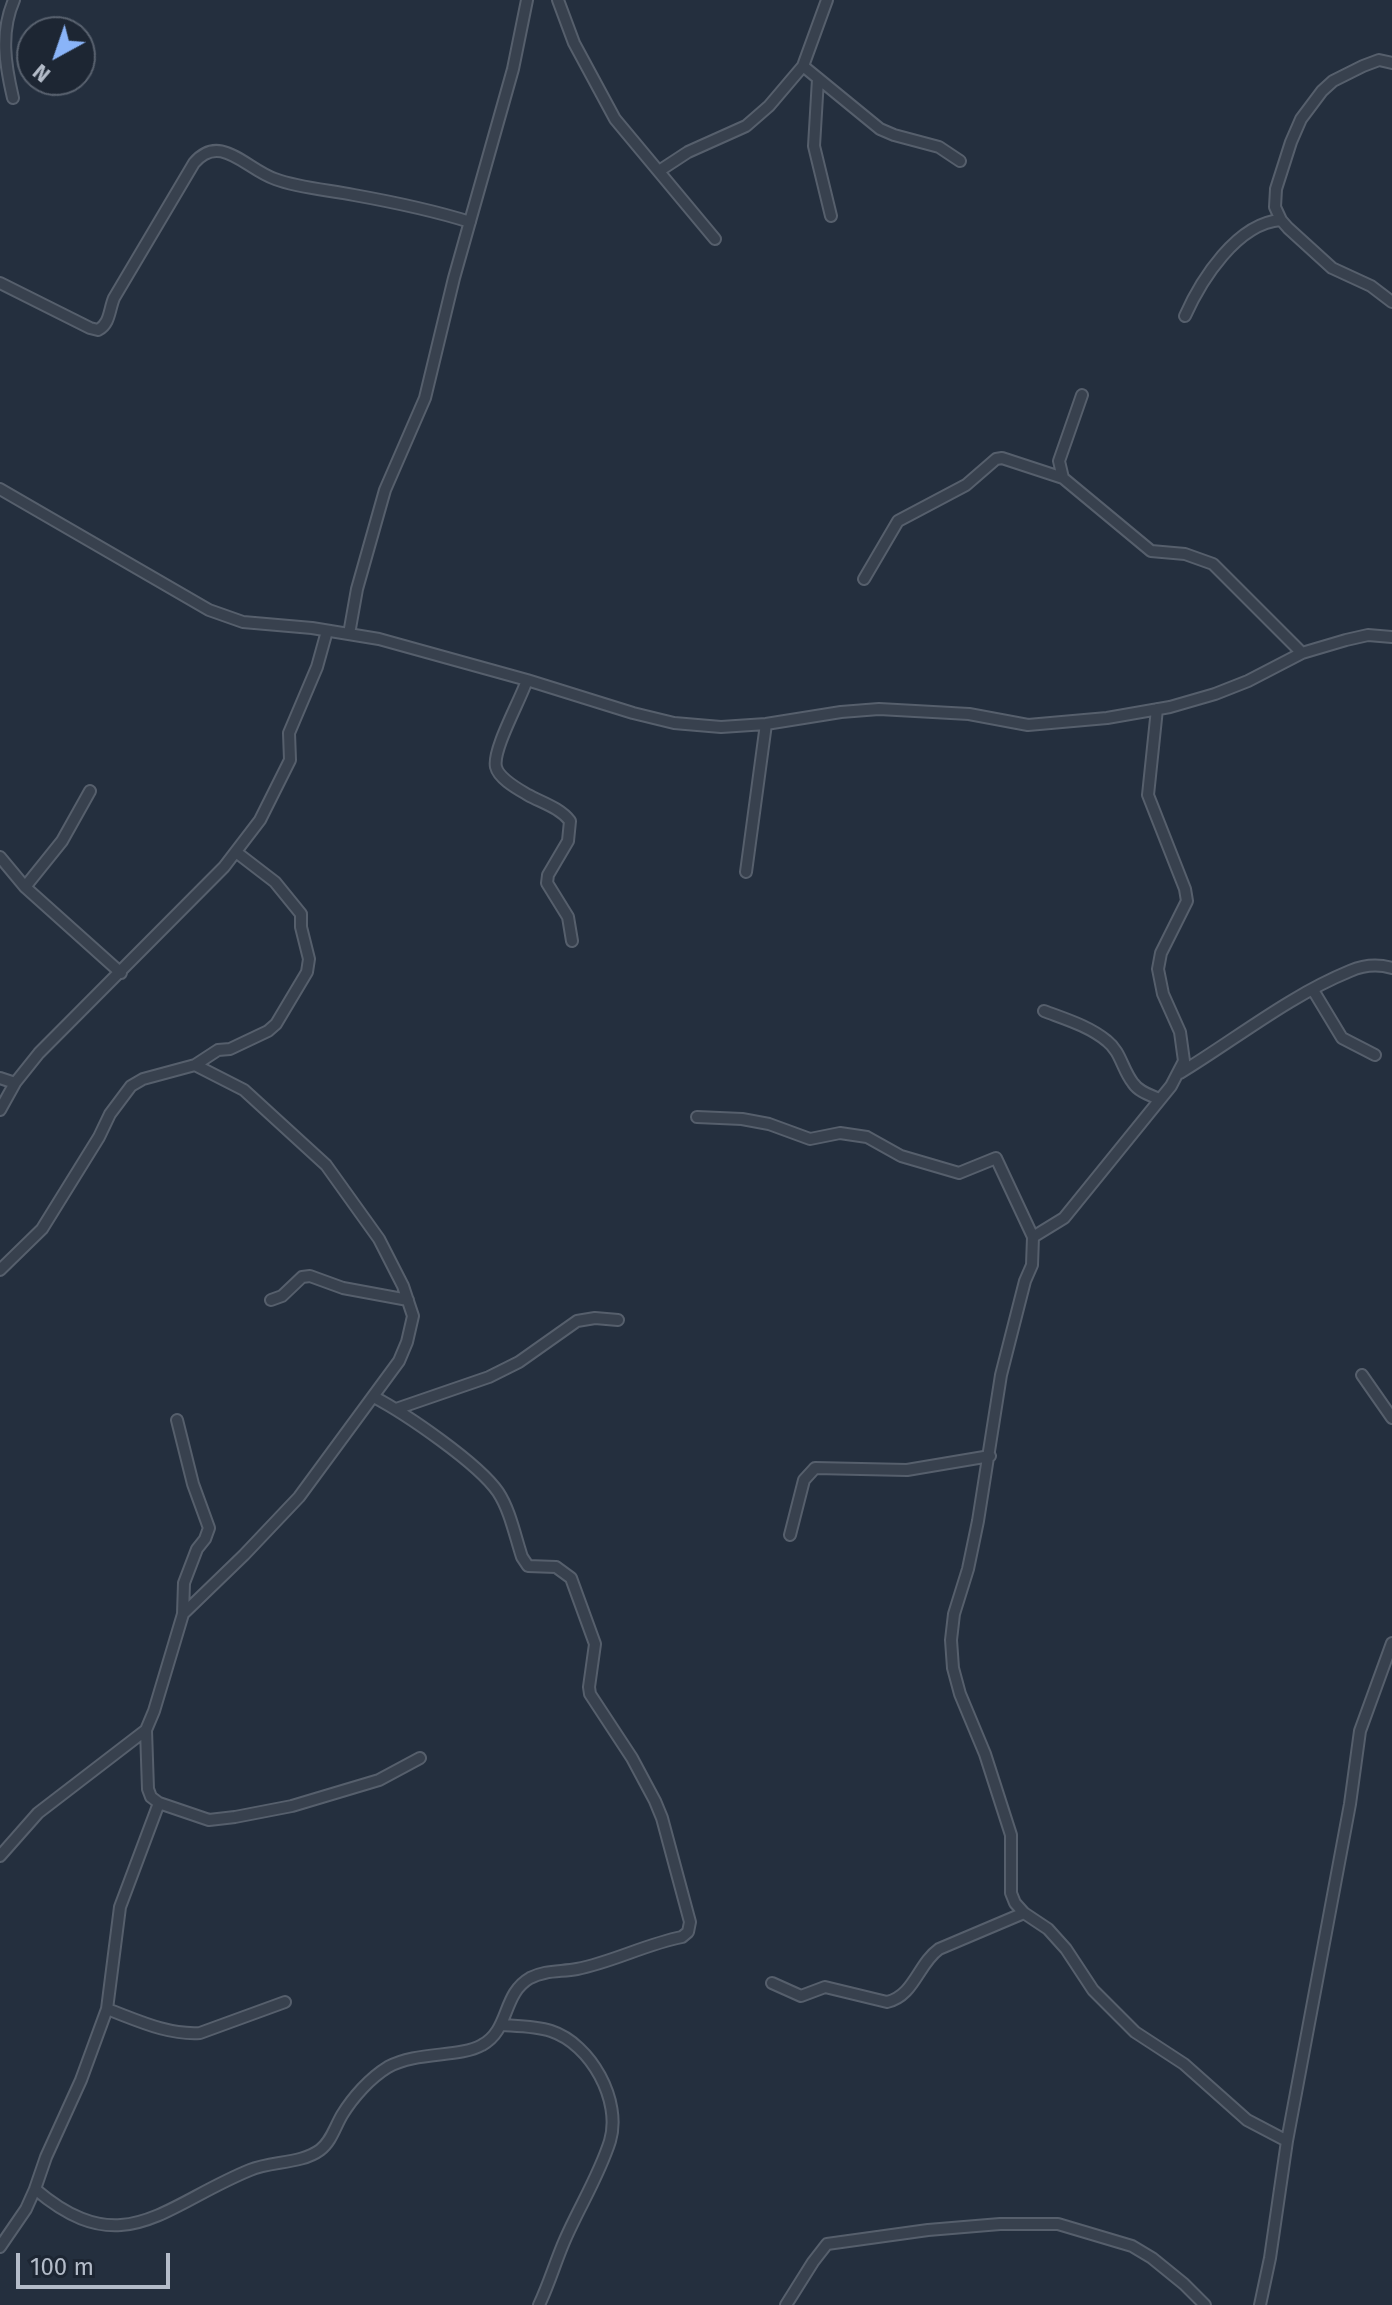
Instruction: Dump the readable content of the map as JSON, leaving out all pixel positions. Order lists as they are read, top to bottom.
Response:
{
  "scale_bar": "100 m",
  "north": "bottom left"
}
